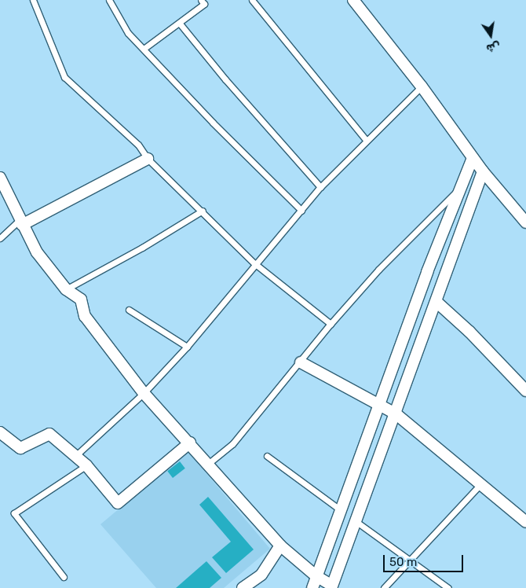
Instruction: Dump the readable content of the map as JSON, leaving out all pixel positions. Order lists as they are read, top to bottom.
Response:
{
  "scale_bar": "50 m",
  "north": "bottom"
}
